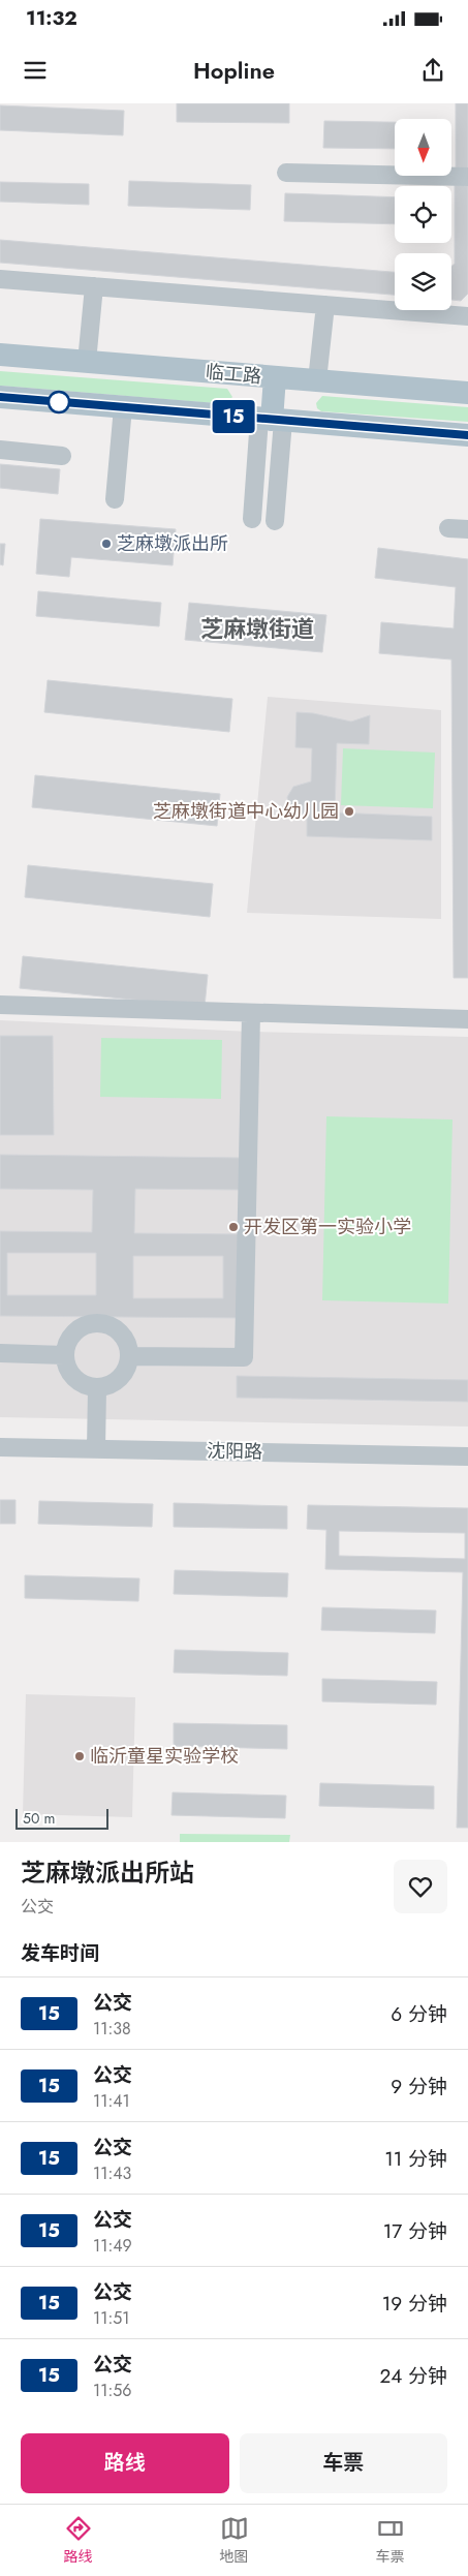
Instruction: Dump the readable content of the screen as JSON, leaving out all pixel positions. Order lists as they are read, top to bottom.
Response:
{
  "streets": {
    "main road": ["临工路"],
    "street": ["沈阳路"]
  },
  "districts": ["芝麻墩街道"],
  "places": [
    "芝麻墩派出所",
    "芝麻墩街道中心幼儿园",
    "开发区第一实验小学",
    "临沂童星实验学校"
  ],
  "lines": ["bus line 15"],
  "scale_bar": "50 m",
  "north": "bottom",
  "page": {
    "status": "11:32",
    "header": "Hopline",
    "on_map": "15",
    "scale": "50 m",
    "heading": [
      ["芝麻墩派出所站", "公交"],
      "发车时间"
    ],
    "list": [
      {
        "mark": "15",
        "name": "公交",
        "note": "11:38",
        "value": "6 分钟"
      },
      {
        "mark": "15",
        "name": "公交",
        "note": "11:41",
        "value": "9 分钟"
      },
      {
        "mark": "15",
        "name": "公交",
        "note": "11:43",
        "value": "11 分钟"
      },
      {
        "mark": "15",
        "name": "公交",
        "note": "11:49",
        "value": "17 分钟"
      },
      {
        "mark": "15",
        "name": "公交",
        "note": "11:51",
        "value": "19 分钟"
      },
      {
        "mark": "15",
        "name": "公交",
        "note": "11:56",
        "value": "24 分钟"
      }
    ],
    "buttons": ["路线", "车票"],
    "tabs": ["路线", "地图", "车票"]
  }
}
